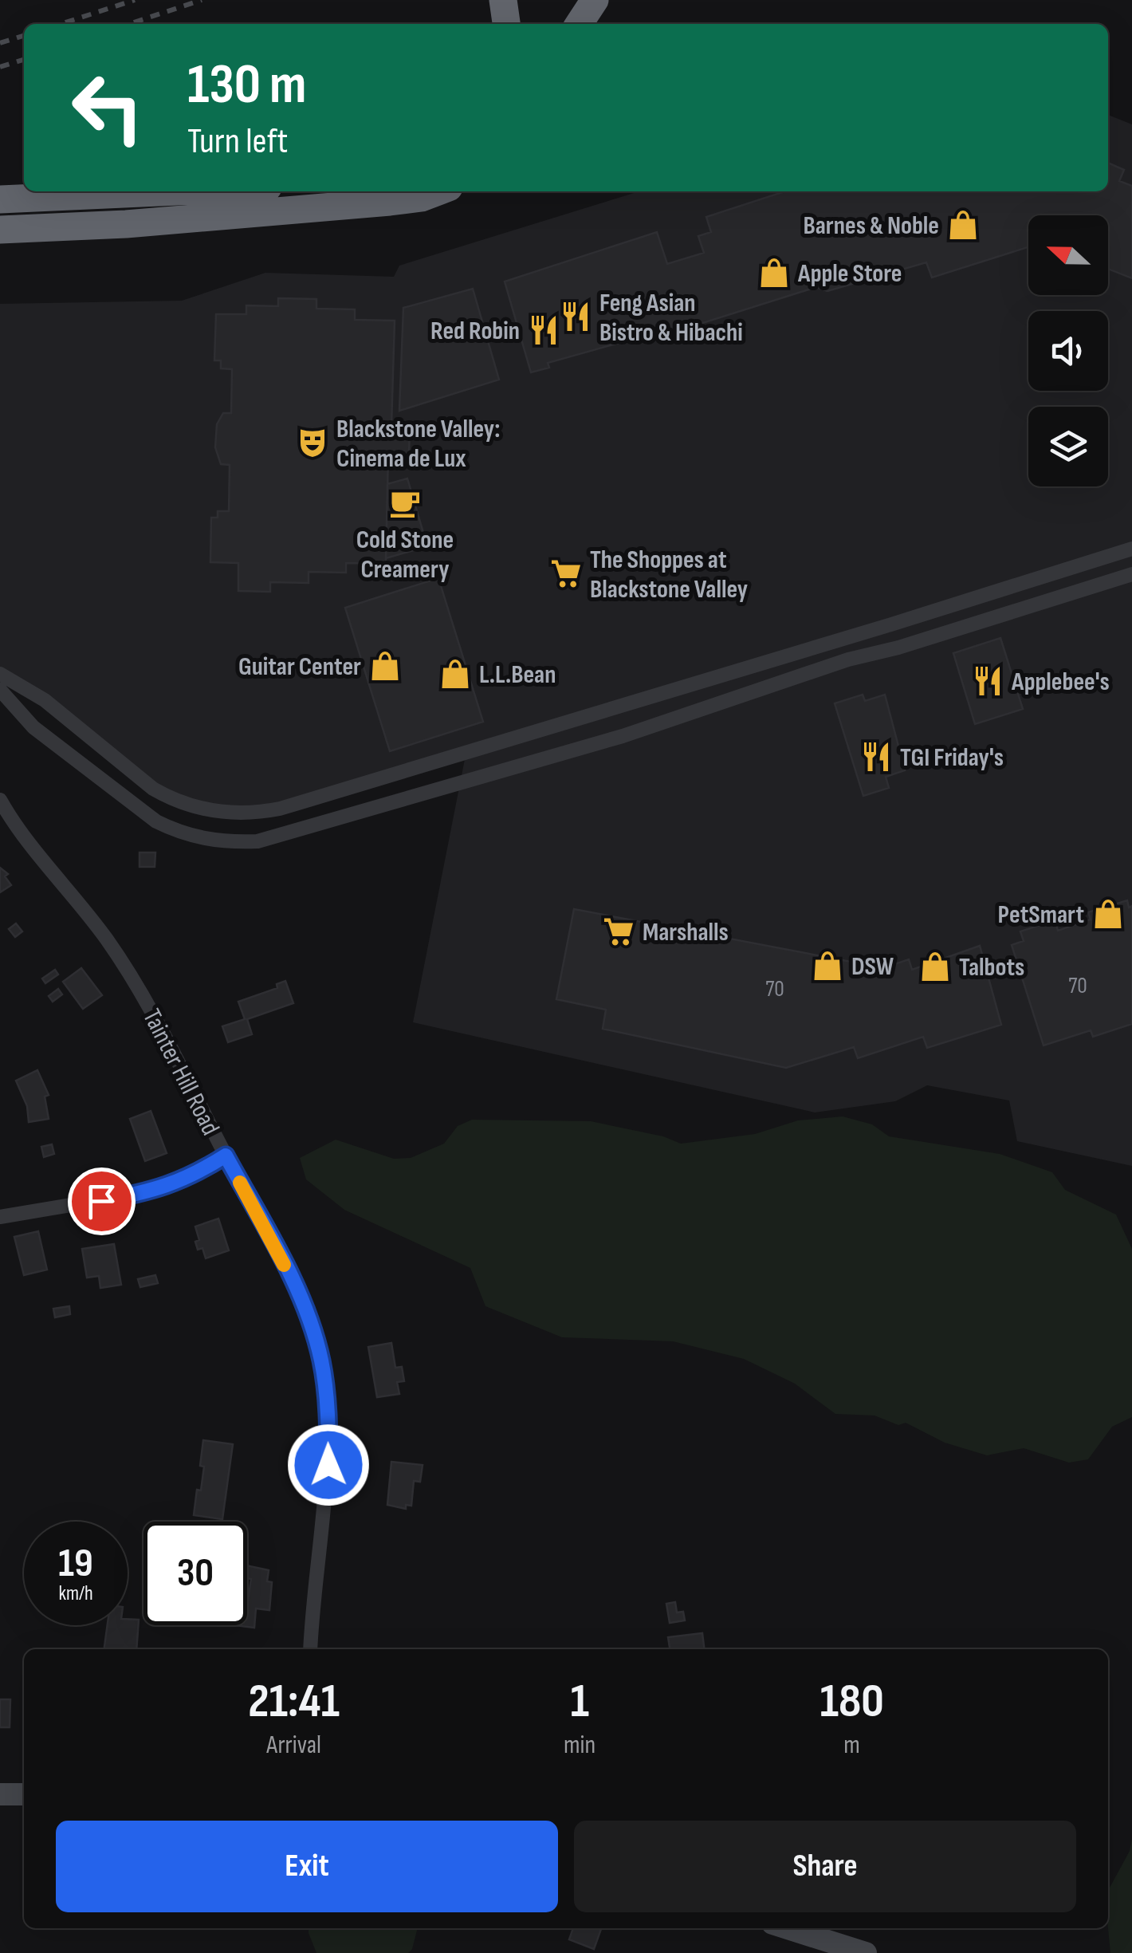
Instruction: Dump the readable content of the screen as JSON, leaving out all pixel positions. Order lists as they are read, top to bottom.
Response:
{
  "streets": {
    "street": ["Tainter Hill Road"]
  },
  "places": {
    "shop": [
      "Barnes & Noble",
      "Apple Store",
      "Guitar Center",
      "L.L.Bean",
      "PetSmart",
      "DSW",
      "Talbots"
    ],
    "restaurant": [
      "Feng Asian Bistro & Hibachi",
      "Red Robin",
      "Applebee's",
      "TGI Friday's"
    ],
    "theatre": ["Blackstone Valley: Cinema de Lux"],
    "cafe": ["Cold Stone Creamery"],
    "supermarket": ["The Shoppes at Blackstone Valley", "Marshalls"]
  },
  "house_numbers": ["70", "70"],
  "north": "left",
  "page": {
    "turn": ["130 m", "Turn left"],
    "speed": "19 km/h",
    "limit": "30",
    "eta": [
      "21:41",
      "Arrival",
      "1",
      "min",
      "180",
      "m"
    ],
    "buttons": ["Exit", "Share"]
  }
}
